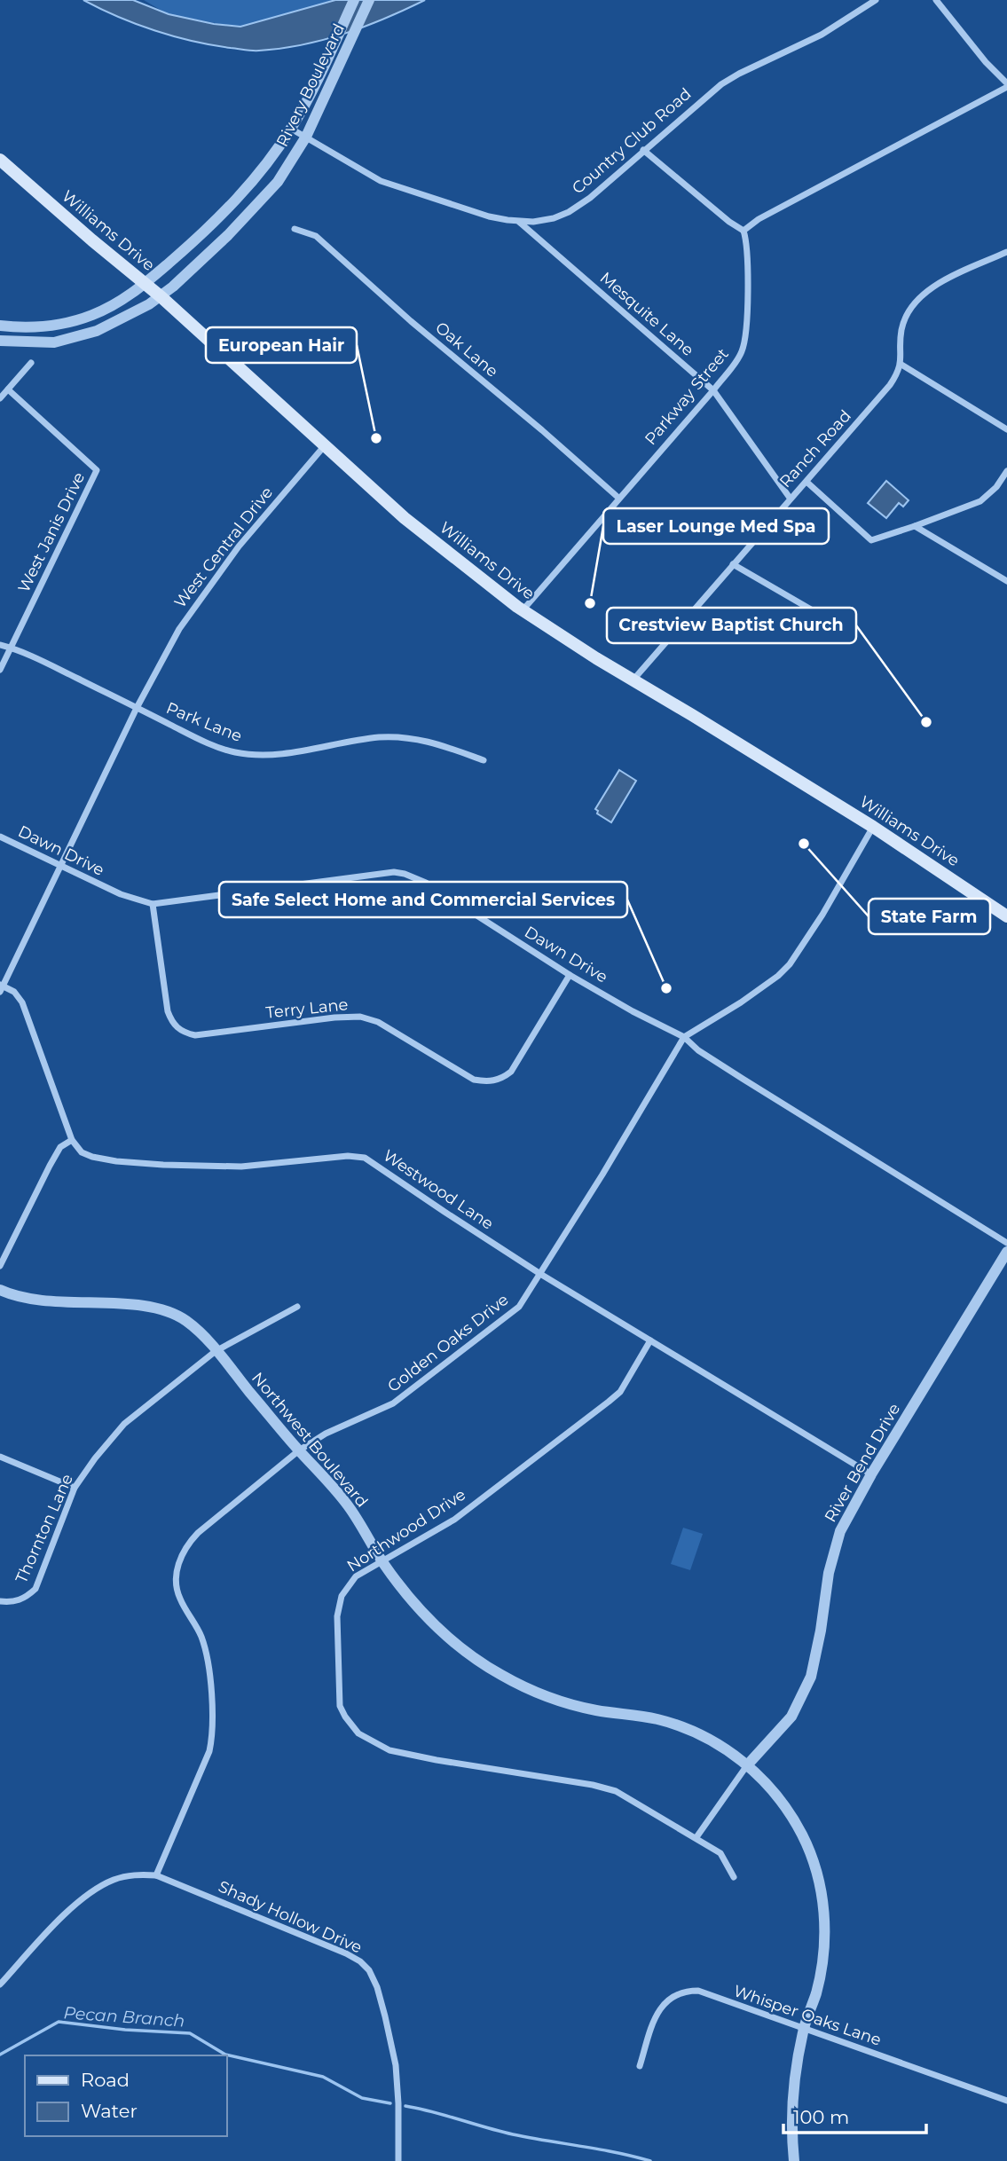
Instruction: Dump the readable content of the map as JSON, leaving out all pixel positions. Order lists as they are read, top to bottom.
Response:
{
  "streets": {
    "main road": ["Williams Drive"],
    "street": [
      "Rivery Boulevard",
      "Country Club Road",
      "Mesquite Lane",
      "Oak Lane",
      "Parkway Street",
      "Ranch Road",
      "West Janis Drive",
      "West Central Drive",
      "Park Lane",
      "Dawn Drive",
      "Terry Lane",
      "Westwood Lane",
      "Golden Oaks Drive",
      "Northwest Boulevard",
      "River Bend Drive",
      "Thornton Lane",
      "Northwood Drive",
      "Shady Hollow Drive",
      "Whisper Oaks Lane"
    ]
  },
  "crossings": [
    ["Rivery Boulevard", "Country Club Road"],
    ["Rivery Boulevard", "Williams Drive"],
    ["Country Club Road", "Mesquite Lane"],
    ["Williams Drive", "Parkway Street"],
    ["Williams Drive", "Ranch Road"],
    ["Williams Drive", "West Central Drive"],
    ["Williams Drive", "Golden Oaks Drive"],
    ["Mesquite Lane", "Parkway Street"],
    ["Mesquite Lane", "Ranch Road"],
    ["Oak Lane", "Parkway Street"],
    ["West Janis Drive", "Park Lane"],
    ["West Central Drive", "Park Lane"],
    ["West Central Drive", "Dawn Drive"],
    ["Dawn Drive", "Terry Lane"],
    ["Dawn Drive", "Golden Oaks Drive"],
    ["Westwood Lane", "Golden Oaks Drive"],
    ["Westwood Lane", "River Bend Drive"],
    ["Westwood Lane", "Northwood Drive"],
    ["Golden Oaks Drive", "Northwest Boulevard"],
    ["Golden Oaks Drive", "Shady Hollow Drive"],
    ["Northwest Boulevard", "River Bend Drive"],
    ["Northwest Boulevard", "Thornton Lane"],
    ["Northwest Boulevard", "Northwood Drive"],
    ["Northwest Boulevard", "Whisper Oaks Lane"]
  ],
  "water": ["Pecan Branch"],
  "places": [
    "European Hair",
    "Laser Lounge Med Spa",
    "Crestview Baptist Church",
    "State Farm",
    "Safe Select Home and Commercial Services"
  ],
  "legend": ["Road", "Water"],
  "scale_bar": "100 m"
}
